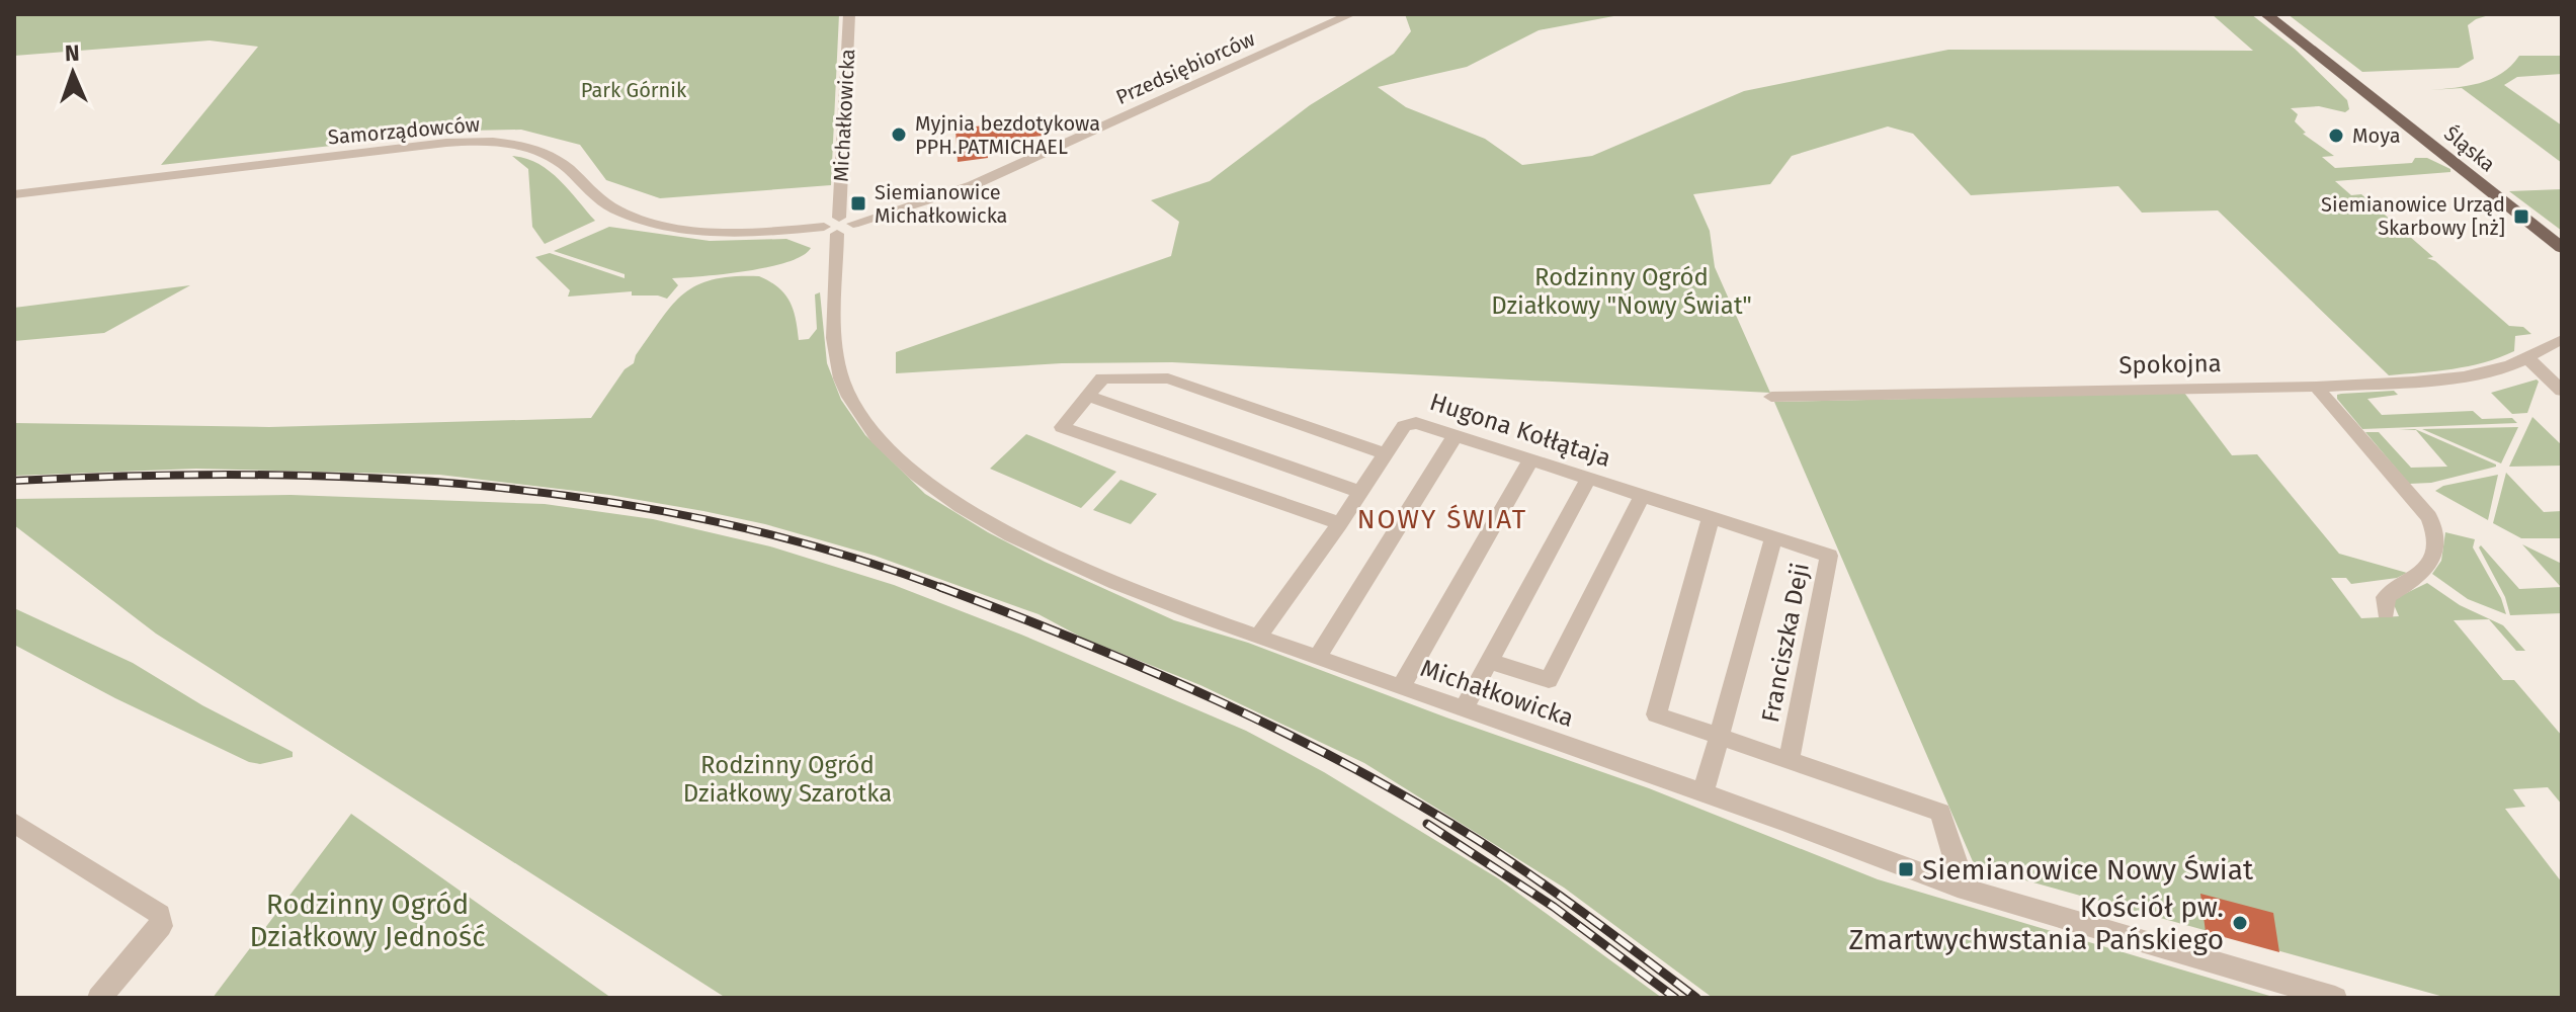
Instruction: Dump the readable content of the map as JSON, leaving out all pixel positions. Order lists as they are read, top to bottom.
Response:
{
  "streets": {
    "main road": ["Śląska"],
    "street": [
      "Przedsiębiorców",
      "Michałkowicka",
      "Samorządowców",
      "Spokojna",
      "Hugona Kołłątaja",
      "Franciszka Deji"
    ]
  },
  "crossings": [
    ["Przedsiębiorców", "Michałkowicka"],
    ["Przedsiębiorców", "Samorządowców"],
    ["Michałkowicka", "Samorządowców"],
    ["Michałkowicka", "Hugona Kołłątaja"],
    ["Michałkowicka", "Franciszka Deji"],
    ["Hugona Kołłątaja", "Franciszka Deji"]
  ],
  "districts": ["NOWY ŚWIAT"],
  "parks": [
    "Park Górnik",
    "Rodzinny Ogród Działkowy \"Nowy Świat\"",
    "Rodzinny Ogród Działkowy Szarotka",
    "Rodzinny Ogród Działkowy Jedność"
  ],
  "places": {
    "other": ["Myjnia bezdotykowa PPH.PATMICHAEL", "Moya", "Kościół pw. Zmartwychwstania Pańskiego"],
    "transit": ["Siemianowice Michałkowicka", "Siemianowice Urząd Skarbowy [nż]", "Siemianowice Nowy Świat"]
  },
  "north": "top"
}
